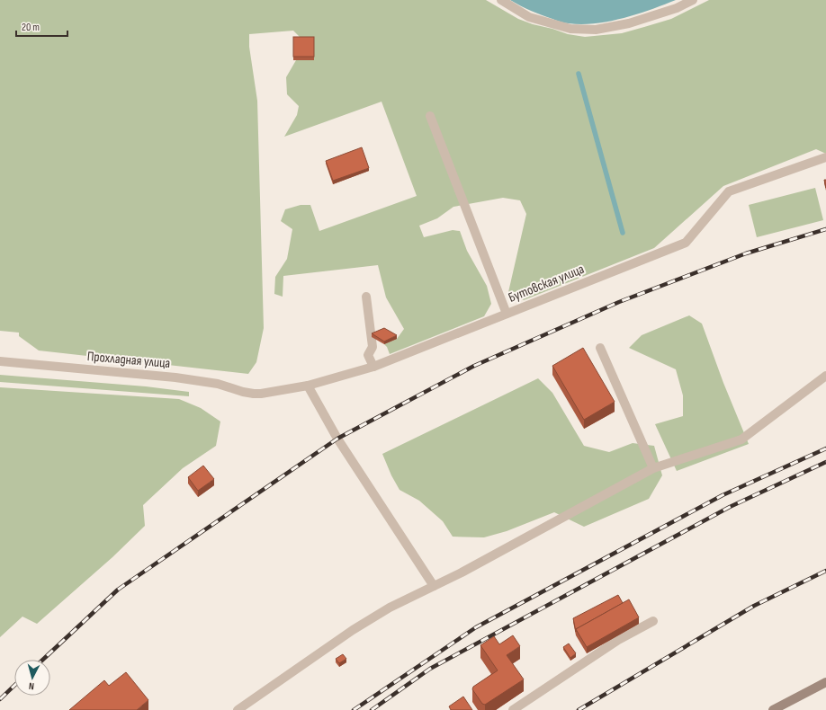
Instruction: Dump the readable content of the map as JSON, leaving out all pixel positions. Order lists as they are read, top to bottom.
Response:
{
  "streets": {
    "street": ["Бутовская улица", "Прохладная улица"]
  },
  "crossings": [
    ["Бутовская улица", "Прохладная улица"]
  ],
  "scale_bar": "20 m",
  "north": "bottom"
}
